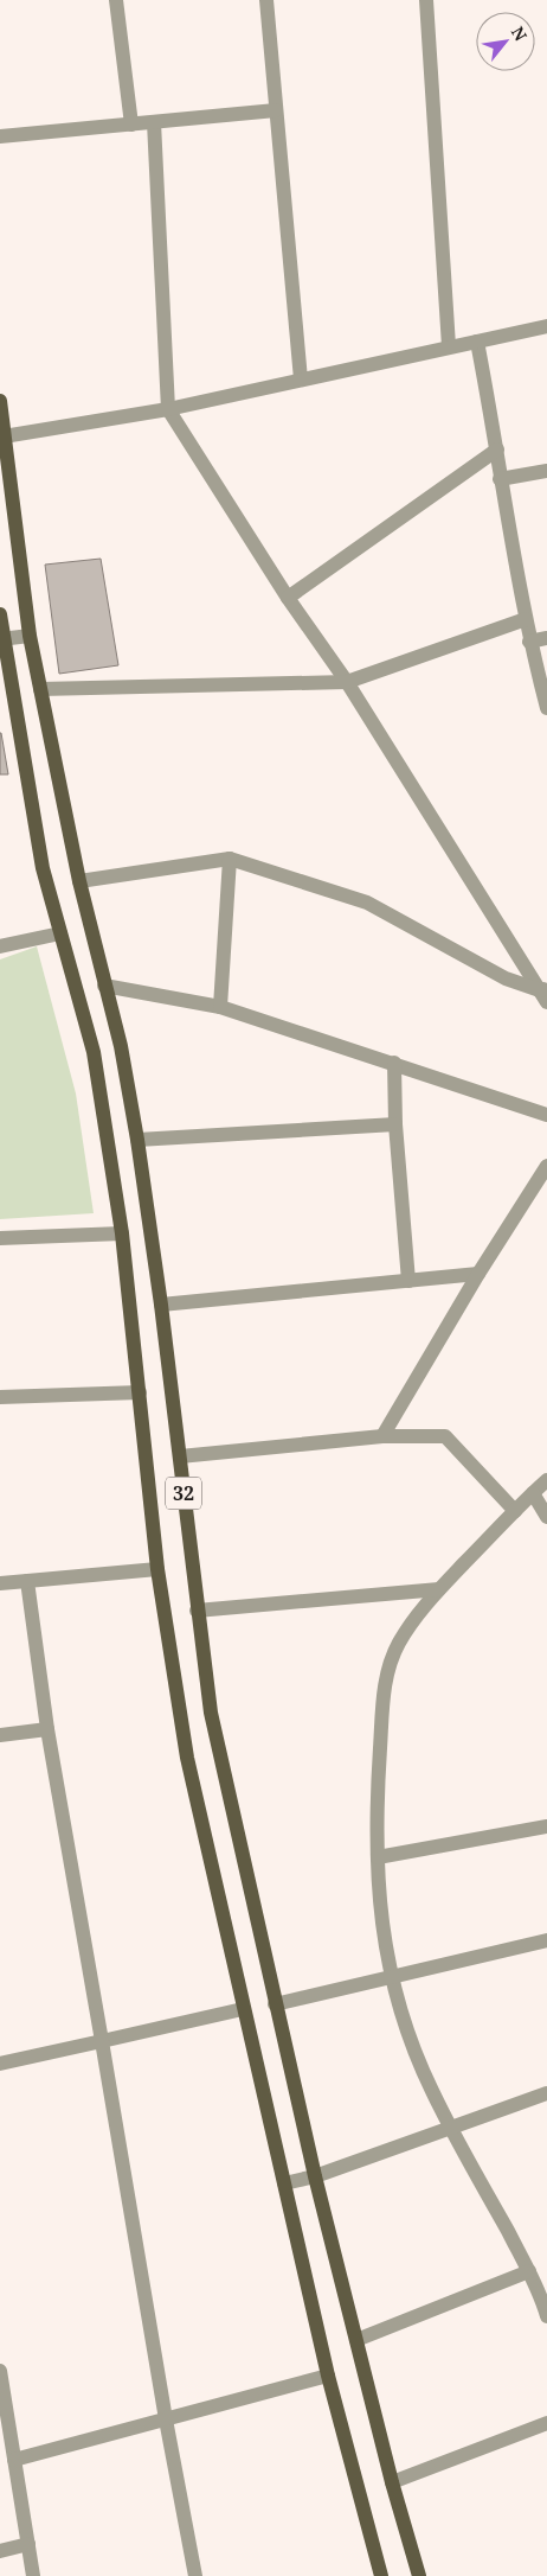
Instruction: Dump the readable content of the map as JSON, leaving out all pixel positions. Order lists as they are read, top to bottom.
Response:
{
  "streets": {
    "main road": ["32"]
  },
  "north": "top right"
}
